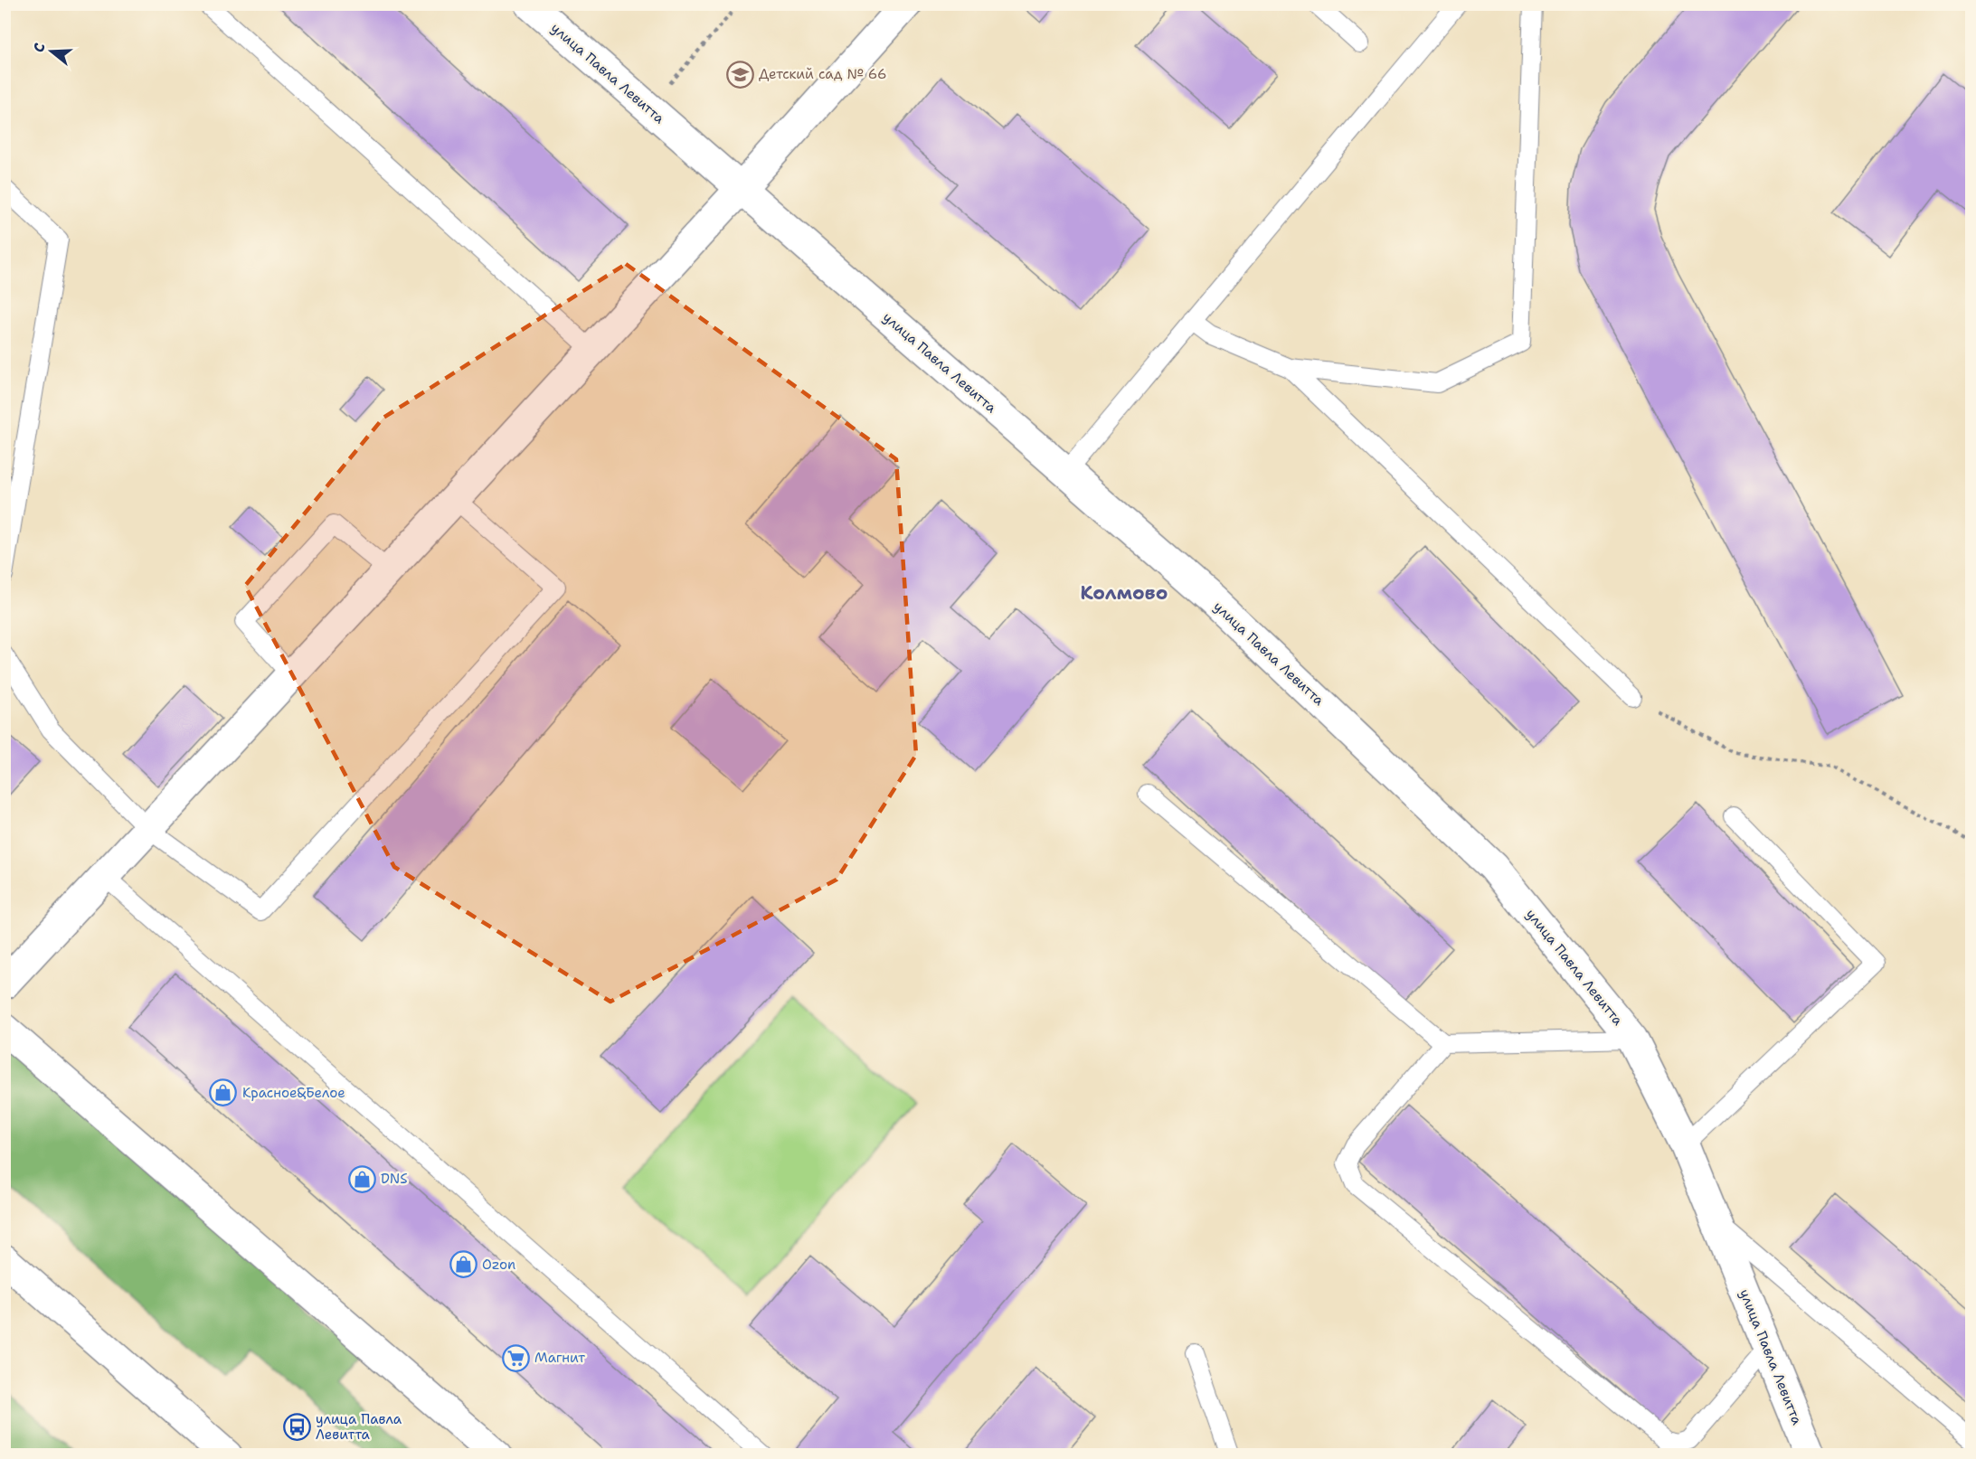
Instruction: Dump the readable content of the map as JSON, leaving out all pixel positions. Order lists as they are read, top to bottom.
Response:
{
  "streets": {
    "street": ["улица Павла Левитта"]
  },
  "districts": ["Колмово"],
  "places": {
    "school or university": ["Детский сад № 66"],
    "shop": ["Красное&Белое", "DNS", "Ozon"],
    "supermarket": ["Магнит"],
    "bus stop": ["улица Павла Левитта"]
  },
  "north": "left"
}
